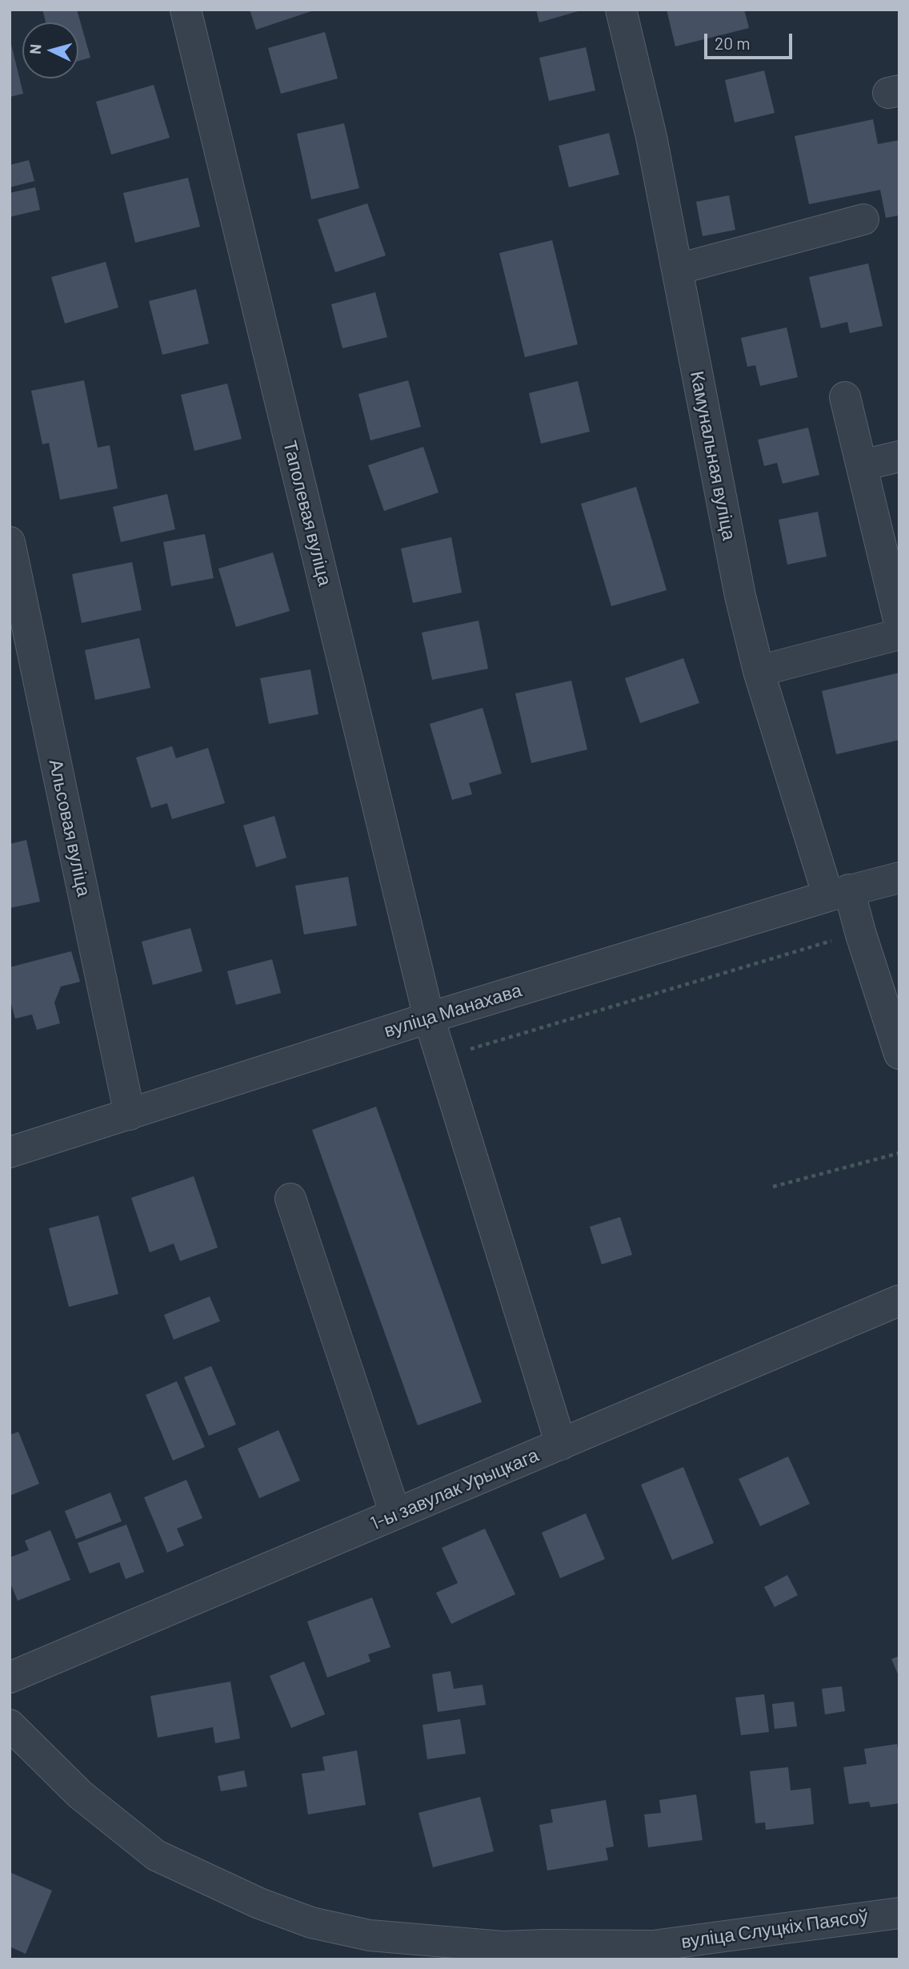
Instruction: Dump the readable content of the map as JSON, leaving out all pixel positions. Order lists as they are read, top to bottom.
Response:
{
  "streets": {
    "street": [
      "Камунальная вуліца",
      "Таполевая вуліца",
      "Альсовая вуліца",
      "вуліца Манахава",
      "1-ы завулак Урыцкага",
      "вуліца Слуцкіх Паясоў"
    ]
  },
  "crossings": [
    ["Камунальная вуліца", "вуліца Манахава"],
    ["Таполевая вуліца", "вуліца Манахава"],
    ["Таполевая вуліца", "1-ы завулак Урыцкага"],
    ["Альсовая вуліца", "вуліца Манахава"]
  ],
  "scale_bar": "20 m",
  "north": "left"
}
